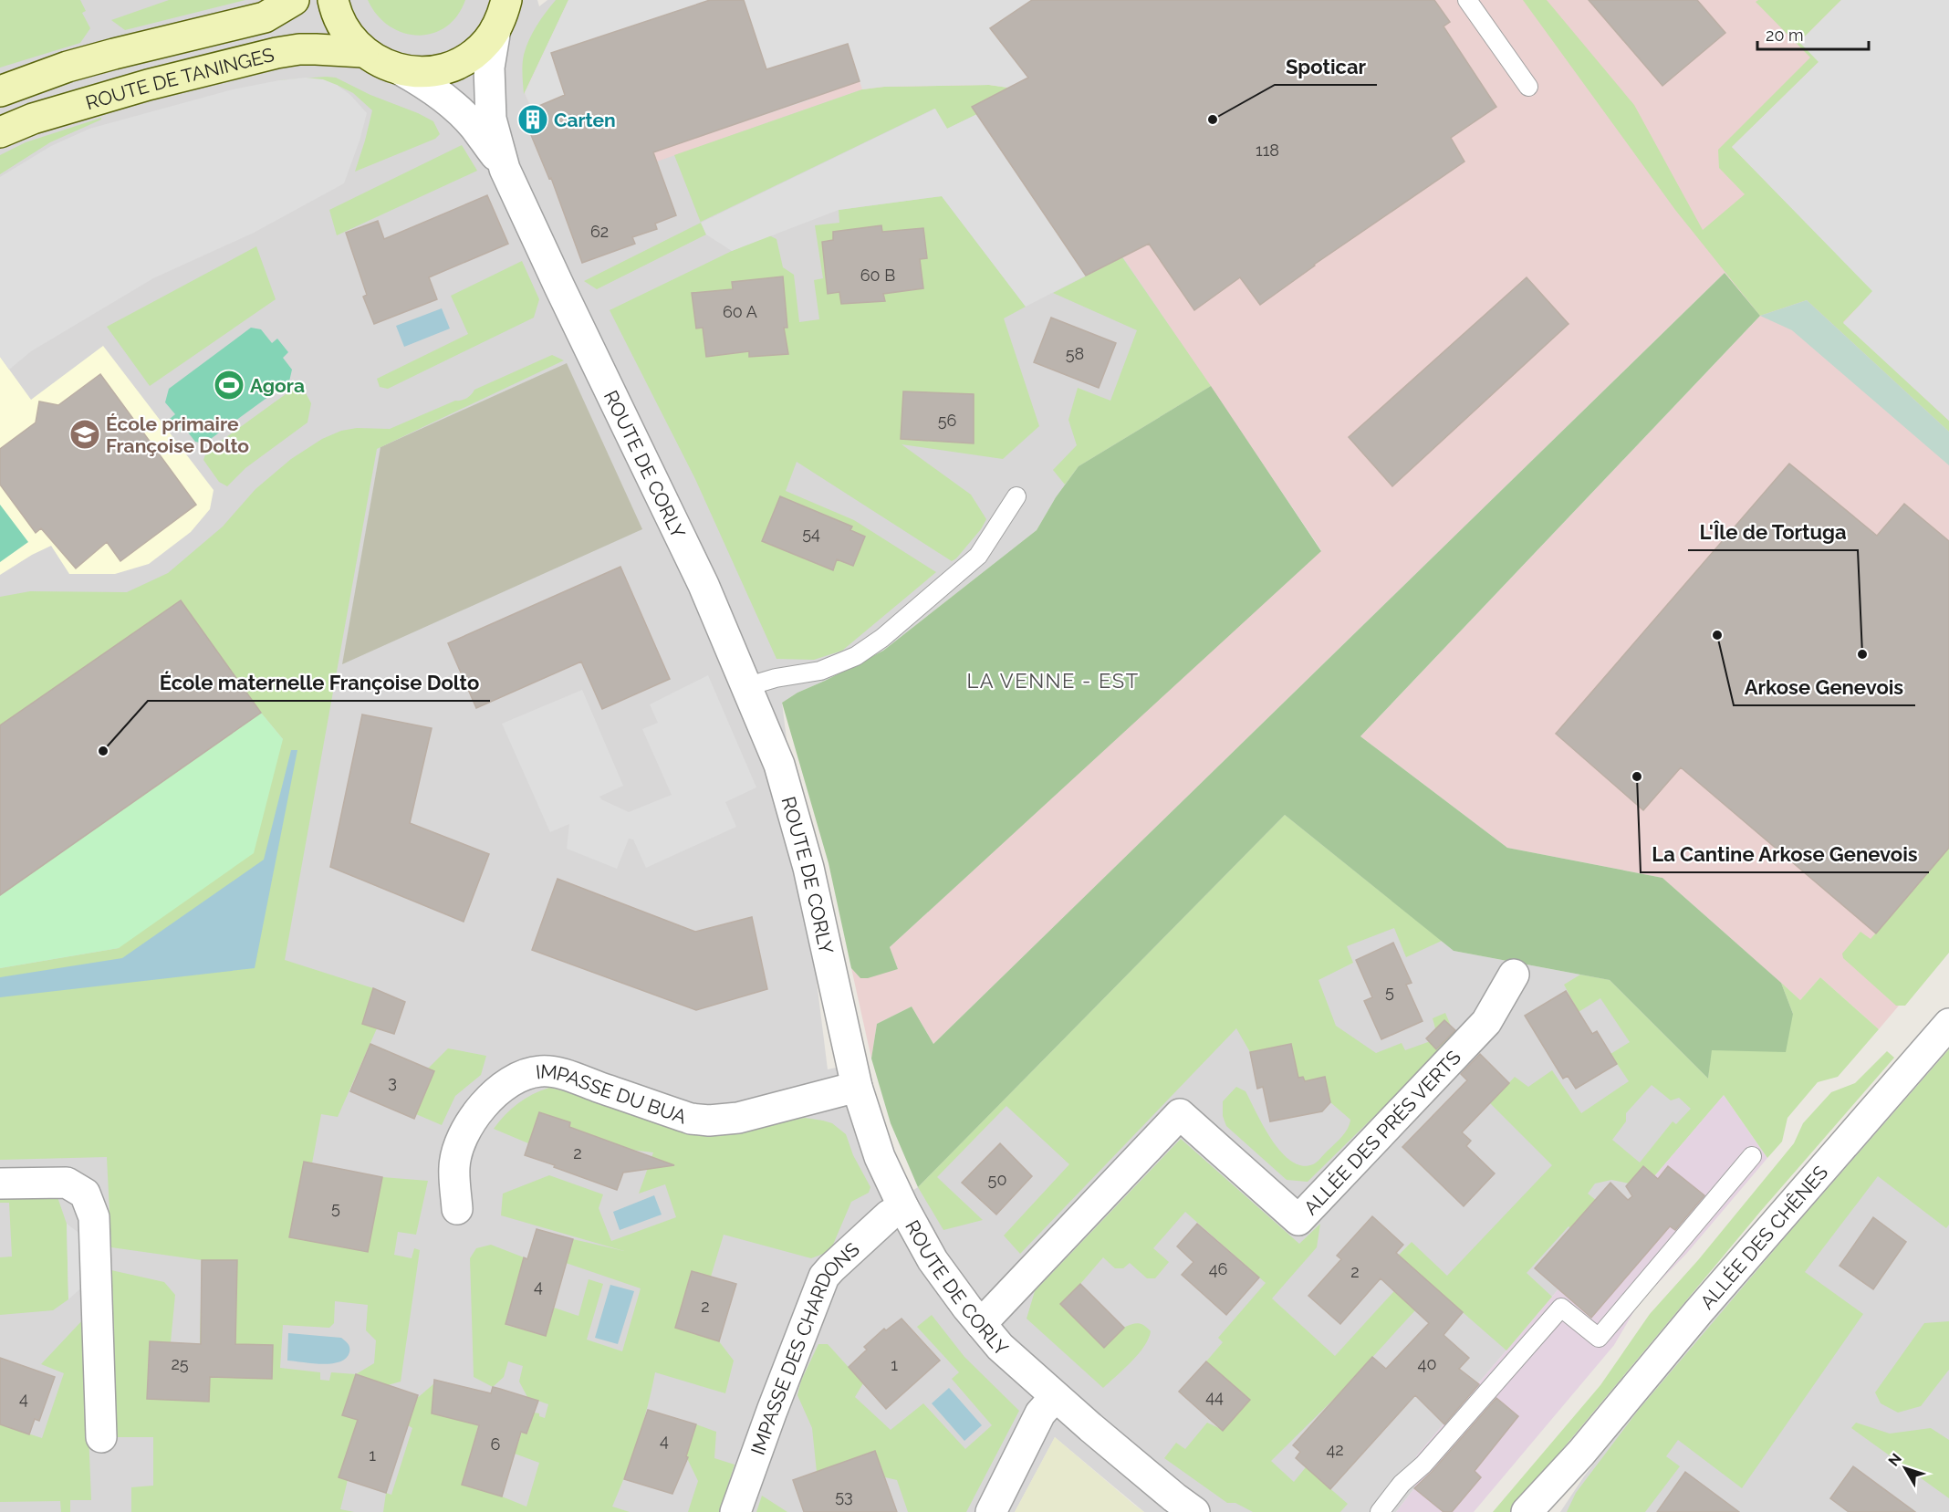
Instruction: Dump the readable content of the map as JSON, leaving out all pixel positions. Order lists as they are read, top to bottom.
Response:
{
  "streets": {
    "main road": ["ROUTE DE TANINGES"],
    "street": [
      "ROUTE DE CORLY",
      "IMPASSE DU BUA",
      "ALLÉE DES PRÉS VERTS",
      "ALLÉE DES CHÊNES",
      "IMPASSE DES CHARDONS"
    ]
  },
  "crossings": [
    ["ROUTE DE CORLY", "IMPASSE DU BUA"],
    ["ROUTE DE CORLY", "ALLÉE DES PRÉS VERTS"],
    ["ROUTE DE CORLY", "IMPASSE DES CHARDONS"]
  ],
  "districts": ["LA VENNE - EST"],
  "places": {
    "building": ["Carten"],
    "other": [
      "Spoticar",
      "Arkose Genevois",
      "L'Île de Tortuga",
      "École maternelle Françoise Dolto",
      "La Cantine Arkose Genevois"
    ],
    "sports": ["Agora"],
    "school or university": ["École primaire Françoise Dolto"]
  },
  "house_numbers": [
    "118",
    "62",
    "60 B",
    "60 A",
    "58",
    "56",
    "54",
    "5",
    "3",
    "2",
    "50",
    "5",
    "46",
    "2",
    "4",
    "2",
    "25",
    "40",
    "1",
    "44",
    "4",
    "4",
    "6",
    "42",
    "1",
    "53"
  ],
  "scale_bar": "20 m",
  "north": "top left"
}
